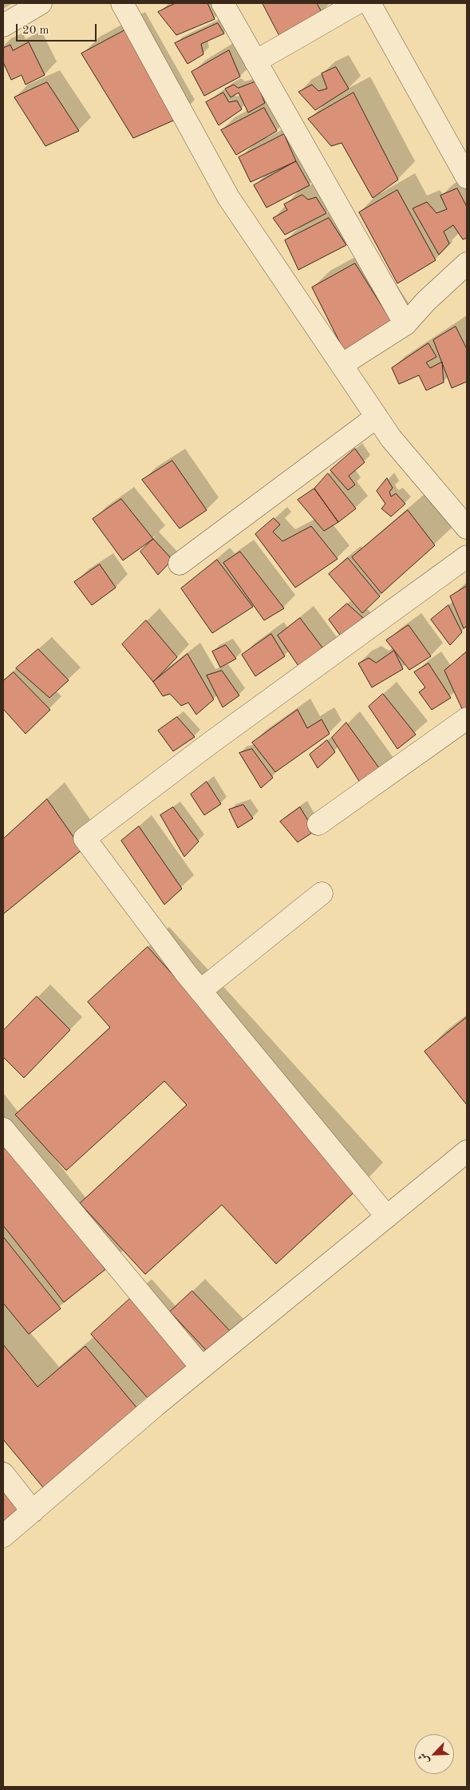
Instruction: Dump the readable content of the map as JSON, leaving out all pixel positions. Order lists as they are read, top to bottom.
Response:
{
  "scale_bar": "20 m",
  "north": "bottom left"
}
